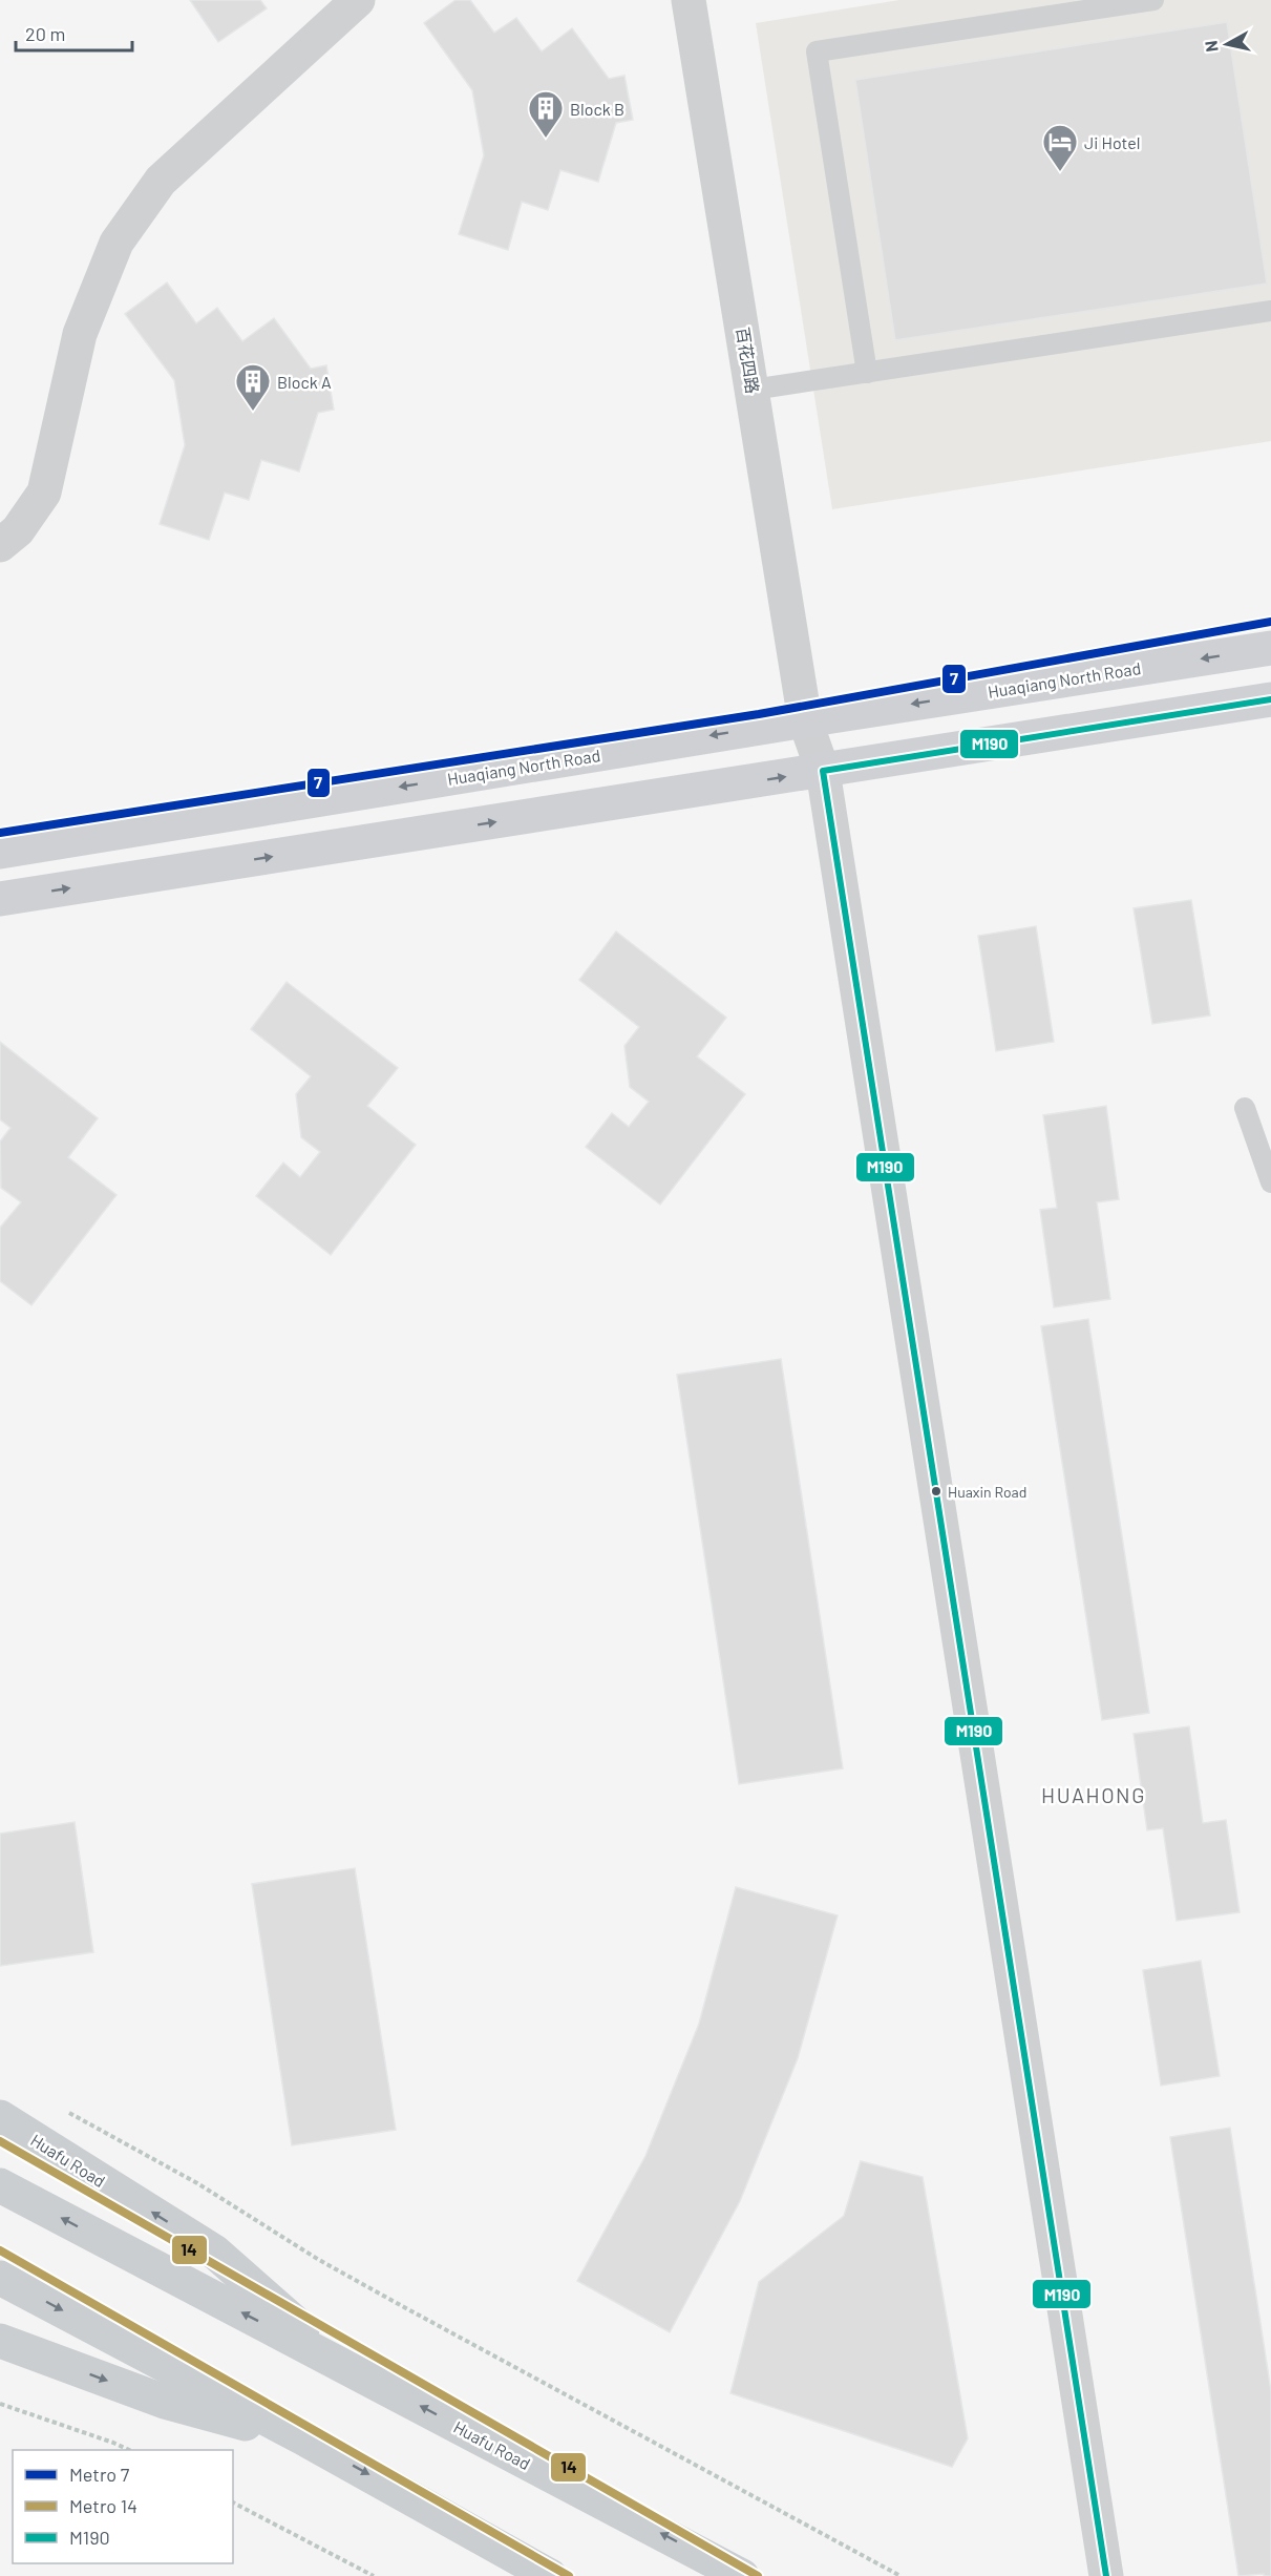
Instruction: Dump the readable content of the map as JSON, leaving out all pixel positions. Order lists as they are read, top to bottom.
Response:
{
  "streets": {
    "main road": ["Huaqiang North Road", "Huafu Road"],
    "street": ["百花四路"]
  },
  "crossings": [
    ["百花四路", "Huaqiang North Road"]
  ],
  "districts": ["HUAHONG"],
  "places": {
    "building": ["Block B", "Block A"],
    "hotel": ["Ji Hotel"],
    "other": ["Huaxin Road"]
  },
  "lines": ["metro line 7", "transit line M190", "metro line 14"],
  "legend": ["Metro 7", "Metro 14", "M190"],
  "scale_bar": "20 m",
  "north": "left"
}
